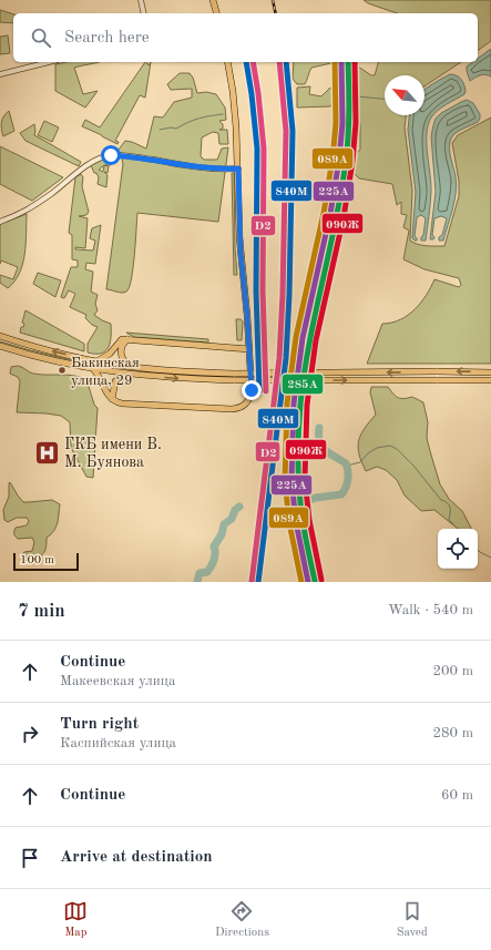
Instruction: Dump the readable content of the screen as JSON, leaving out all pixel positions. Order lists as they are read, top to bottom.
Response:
{
  "places": {
    "other": ["Бакинская улица, 29"],
    "hospital": ["ГКБ имени В. М. Буянова"]
  },
  "lines": [
    "transit line D2",
    "transit line 840М",
    "transit line 225А",
    "transit line 285А",
    "transit line 089А",
    "transit line 090Ж"
  ],
  "scale_bar": "100 m",
  "north": "top left",
  "page": {
    "search": "Search here",
    "scale": "100 m",
    "heading": ["7 min", "Walk · 540 m"],
    "list": [
      ["Continue", "Макеевская улица", "200 m"],
      ["Turn right", "Каспийская улица", "280 m"],
      ["Continue", "60 m"],
      "Arrive at destination"
    ],
    "nav": ["Map", "Directions", "Saved"]
  }
}
